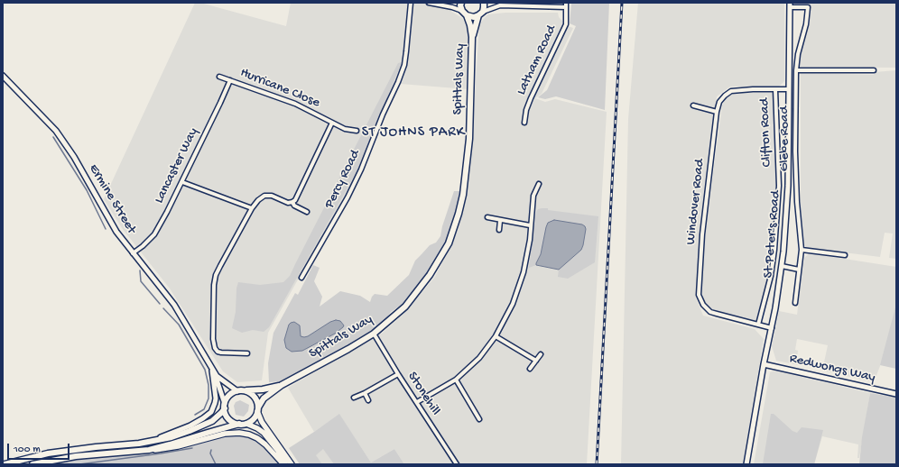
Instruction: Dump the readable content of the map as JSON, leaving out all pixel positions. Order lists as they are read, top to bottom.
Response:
{
  "streets": {
    "highway": ["Spittals Way"],
    "street": [
      "Latham Road",
      "Hurricane Close",
      "Clifton Road",
      "Glebe Road",
      "Lancaster Way",
      "Percy Road",
      "Ermine Street",
      "Windover Road",
      "St Peter's Road",
      "Redwongs Way",
      "Stonehill"
    ]
  },
  "crossings": [
    ["Spittals Way", "Ermine Street"],
    ["Spittals Way", "Stonehill"],
    ["Hurricane Close", "Lancaster Way"],
    ["Clifton Road", "Windover Road"],
    ["Glebe Road", "St Peter's Road"],
    ["Lancaster Way", "Ermine Street"],
    ["Windover Road", "St Peter's Road"],
    ["St Peter's Road", "Redwongs Way"]
  ],
  "districts": ["ST JOHNS PARK"],
  "scale_bar": "100 m"
}
